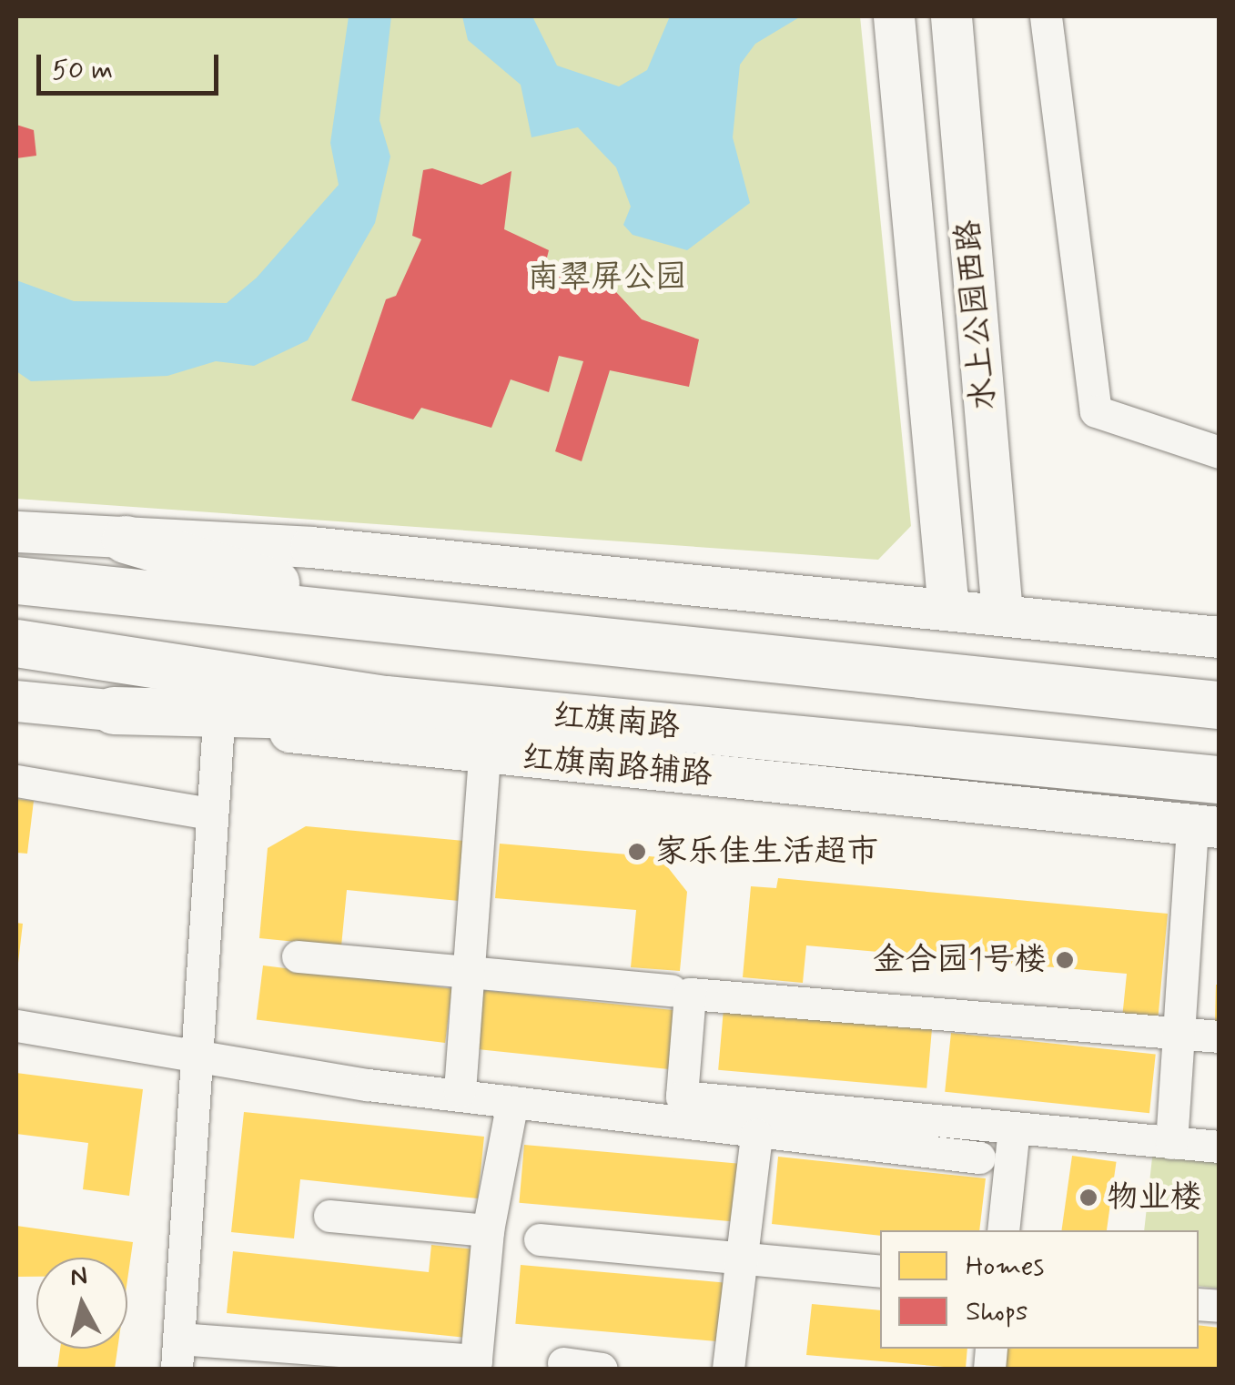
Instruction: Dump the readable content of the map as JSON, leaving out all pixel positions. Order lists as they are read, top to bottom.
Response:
{
  "streets": {
    "highway": ["红旗南路"],
    "main road": ["水上公园西路", "红旗南路辅路"]
  },
  "parks": ["南翠屏公园"],
  "places": ["家乐佳生活超市", "金合园1号楼", "物业楼"],
  "legend": ["Homes", "Shops"],
  "scale_bar": "50 m",
  "north": "top"
}
